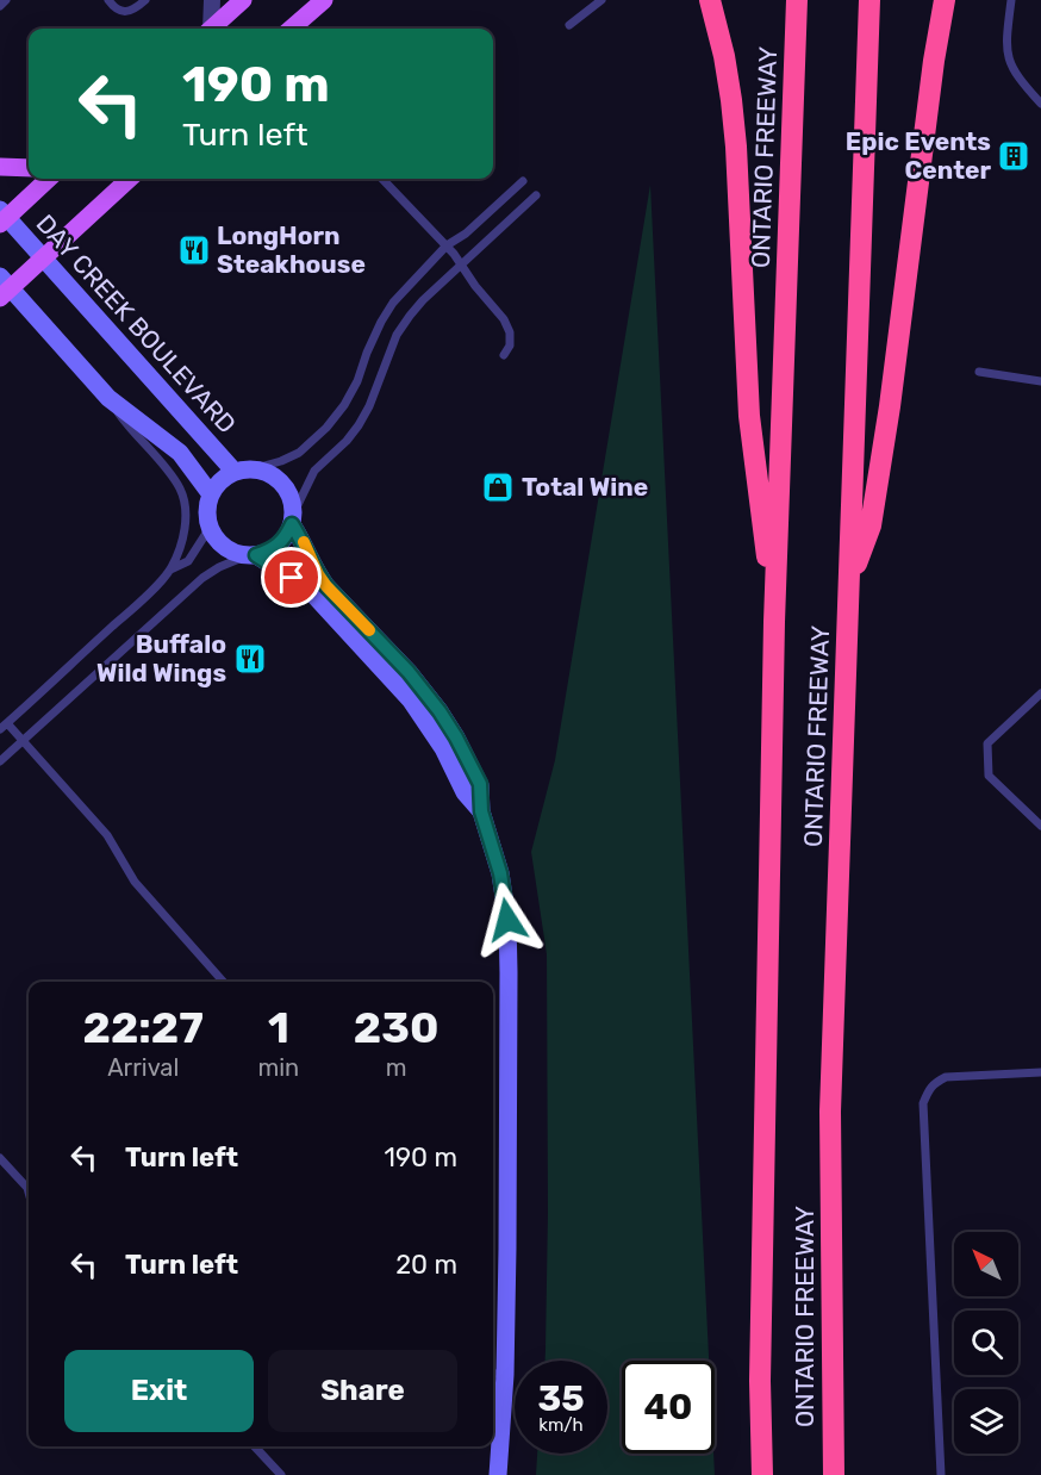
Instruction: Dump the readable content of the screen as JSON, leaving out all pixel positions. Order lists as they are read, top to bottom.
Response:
{
  "streets": {
    "highway": ["ONTARIO FREEWAY"],
    "street": ["DAY CREEK BOULEVARD"]
  },
  "places": {
    "building": ["Epic Events Center"],
    "restaurant": ["LongHorn Steakhouse", "Buffalo Wild Wings"],
    "shop": ["Total Wine"]
  },
  "north": "top left",
  "page": {
    "turn": ["190 m", "Turn left"],
    "eta": [
      "22:27",
      "Arrival",
      "1",
      "min",
      "230",
      "m"
    ],
    "list": [
      {
        "name": "Turn left",
        "value": "190 m"
      },
      {
        "name": "Turn left",
        "value": "20 m"
      }
    ],
    "buttons": ["Exit", "Share"],
    "speed": "35 km/h",
    "limit": "40"
  }
}
